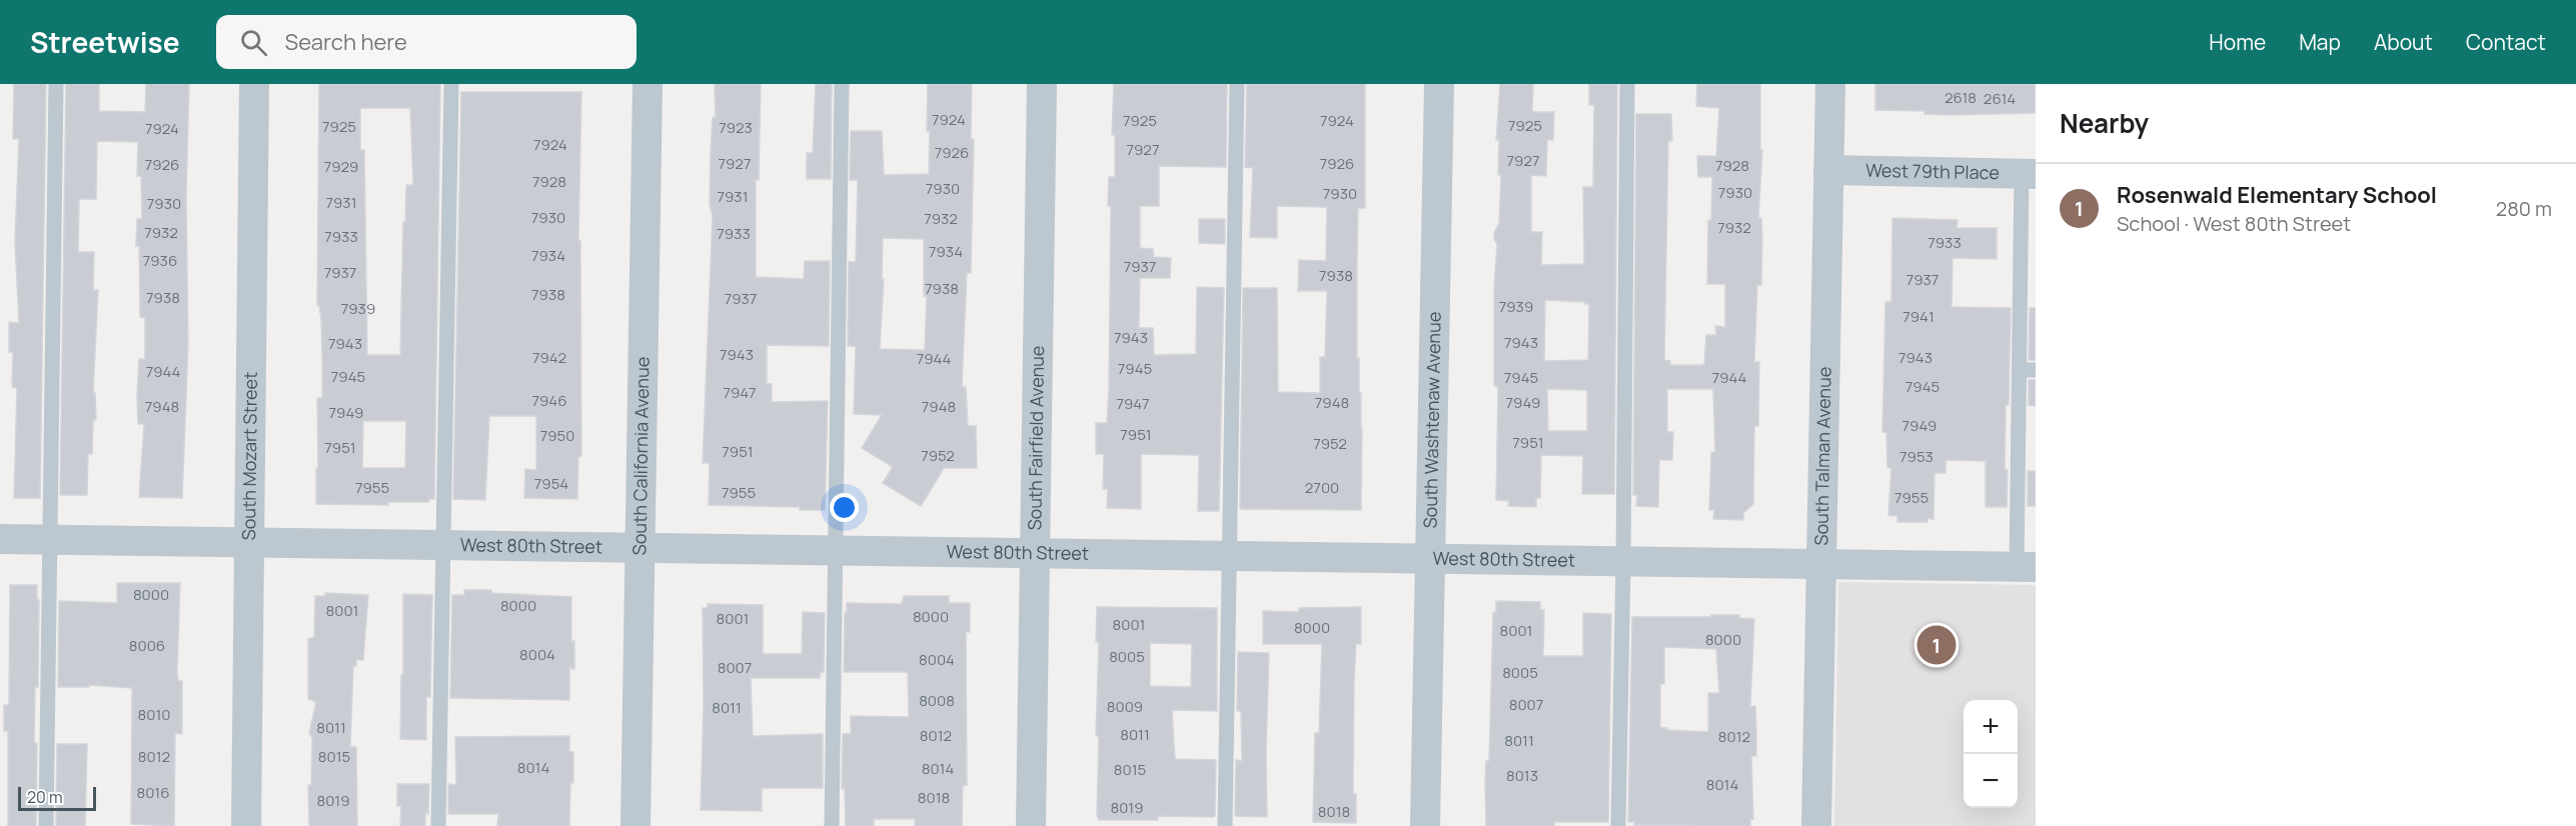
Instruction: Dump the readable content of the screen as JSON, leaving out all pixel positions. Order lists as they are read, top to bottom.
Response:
{
  "streets": {
    "street": [
      "West 79th Place",
      "South Washtenaw Avenue",
      "South Fairfield Avenue",
      "South Mozart Street",
      "South California Avenue",
      "South Talman Avenue",
      "West 80th Street"
    ]
  },
  "crossings": [
    ["West 79th Place", "South Talman Avenue"],
    ["South Washtenaw Avenue", "West 80th Street"],
    ["South Fairfield Avenue", "West 80th Street"],
    ["South Mozart Street", "West 80th Street"],
    ["South California Avenue", "West 80th Street"],
    ["South Talman Avenue", "West 80th Street"]
  ],
  "house_numbers": [
    "2618",
    "2614",
    "7924",
    "7925",
    "7924",
    "7925",
    "7925",
    "7923",
    "7924",
    "7924",
    "7927",
    "7926",
    "7927",
    "7927",
    "7926",
    "7926",
    "7928",
    "7929",
    "7928",
    "7930",
    "7930",
    "7930",
    "7931",
    "7931",
    "7930",
    "7930",
    "7932",
    "7932",
    "7932",
    "7933",
    "7933",
    "7933",
    "7934",
    "7934",
    "7936",
    "7937",
    "7937",
    "7938",
    "7937",
    "7938",
    "7938",
    "7938",
    "7937",
    "7939",
    "7939",
    "7941",
    "7943",
    "7943",
    "7943",
    "7943",
    "7942",
    "7943",
    "7944",
    "7945",
    "7944",
    "7945",
    "7945",
    "7944",
    "7945",
    "7947",
    "7946",
    "7948",
    "7949",
    "7947",
    "7948",
    "7948",
    "7949",
    "7949",
    "7951",
    "7950",
    "7951",
    "7952",
    "7951",
    "7951",
    "7952",
    "7953",
    "7954",
    "7955",
    "2700",
    "7955",
    "7955",
    "8000",
    "8000",
    "8001",
    "8000",
    "8001",
    "8001",
    "8000",
    "8001",
    "8000",
    "8006",
    "8004",
    "8005",
    "8004",
    "8007",
    "8005",
    "8008",
    "8007",
    "8009",
    "8011",
    "8010",
    "8011",
    "8011",
    "8012",
    "8012",
    "8011",
    "8012",
    "8015",
    "8014",
    "8014",
    "8015",
    "8013",
    "8014",
    "8016",
    "8018",
    "8019",
    "8019",
    "8018"
  ],
  "scale_bar": "20 m",
  "page": {
    "header": "Streetwise",
    "search": "Search here",
    "nav": [
      "Home",
      "Map",
      "About",
      "Contact"
    ],
    "heading": "Nearby",
    "list": [
      {
        "mark": "1",
        "name": "Rosenwald Elementary School",
        "note": "School · West 80th Street",
        "value": "280 m"
      }
    ],
    "pins": "1",
    "map_buttons": ["+", "−"],
    "scale": "20 m"
  }
}
